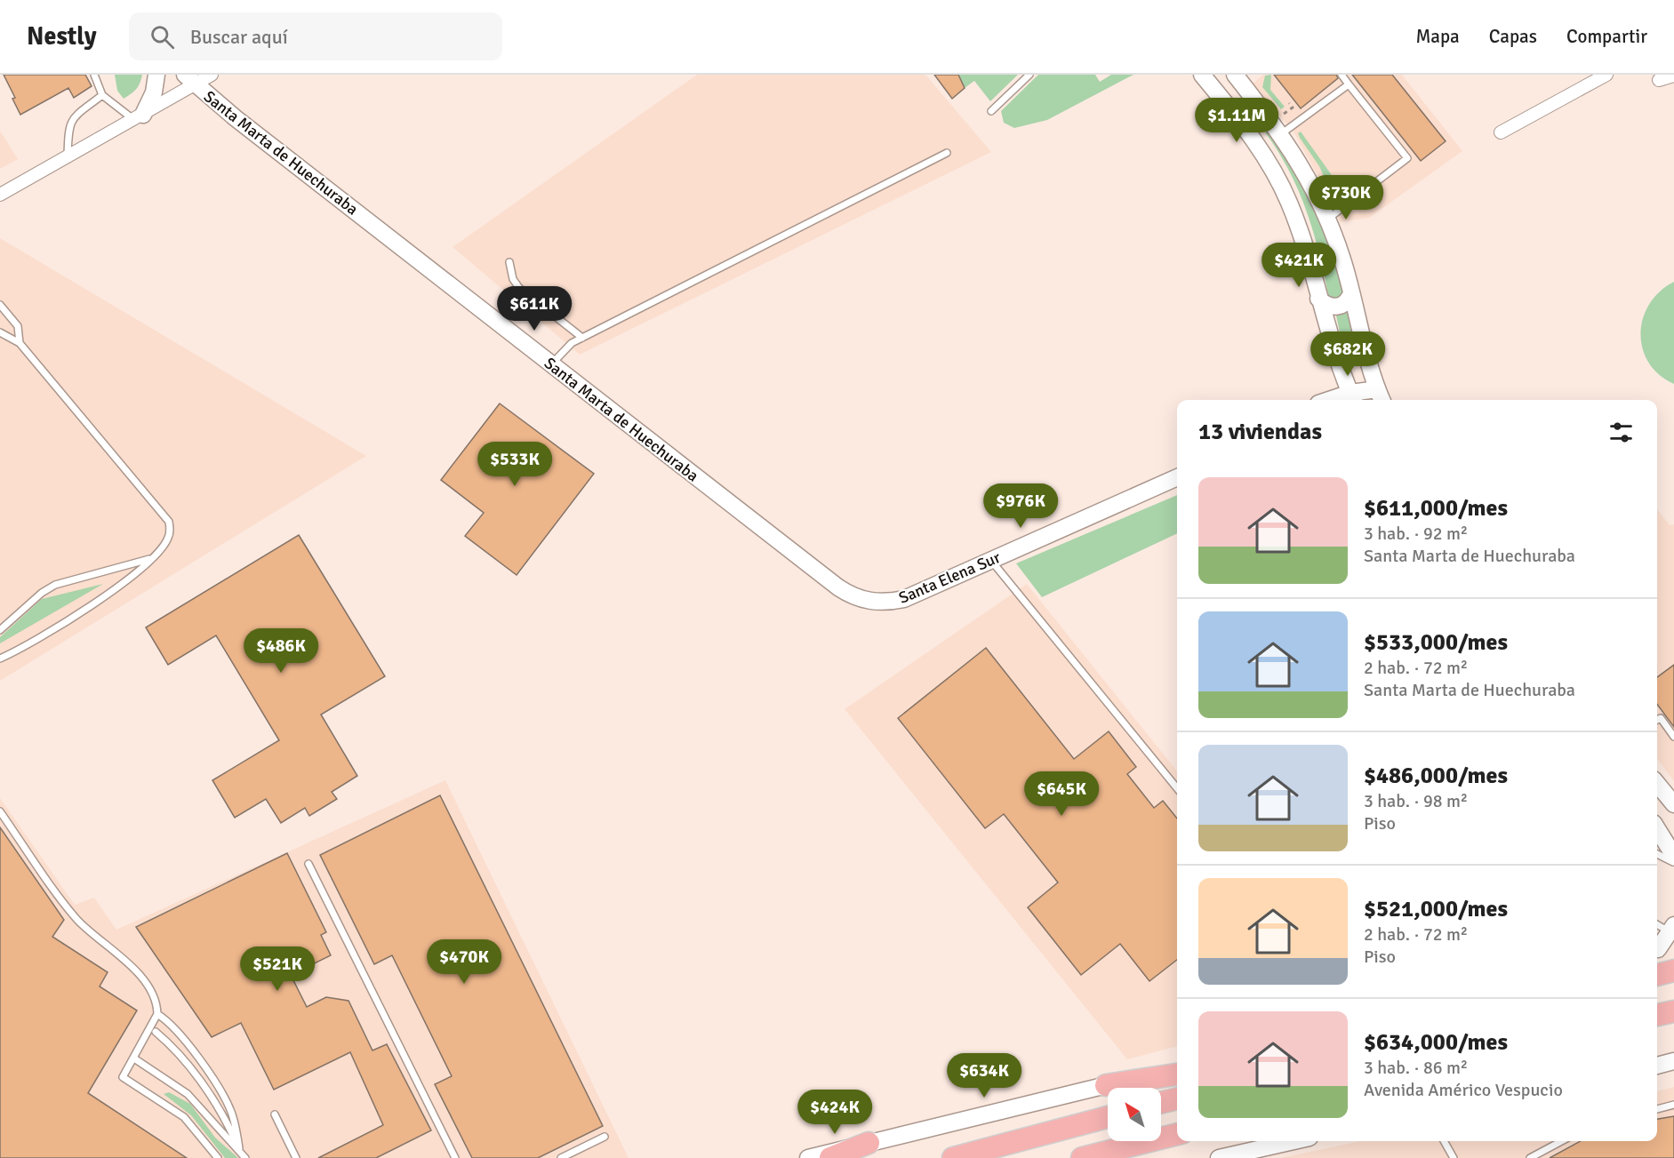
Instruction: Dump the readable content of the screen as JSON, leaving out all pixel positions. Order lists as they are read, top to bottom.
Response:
{
  "streets": {
    "street": ["Santa Marta de Huechuraba", "Santa Elena Sur"]
  },
  "crossings": [
    ["Santa Marta de Huechuraba", "Santa Elena Sur"]
  ],
  "north": "top left",
  "page": {
    "header": "Nestly",
    "search": "Buscar aquí",
    "nav": ["Mapa", "Capas", "Compartir"],
    "price": [
      "$1.11M",
      "$730K",
      "$421K",
      "$611K",
      "$682K",
      "$533K",
      "$976K",
      "$486K",
      "$645K",
      "$470K",
      "$521K",
      "$634K",
      "$424K"
    ],
    "heading": "13 viviendas",
    "list": [
      {
        "name": "$611,000/mes",
        "note": "3 hab. · 92 m² · Santa Marta de Huechuraba"
      },
      {
        "name": "$533,000/mes",
        "note": "2 hab. · 72 m² · Santa Marta de Huechuraba"
      },
      {
        "name": "$486,000/mes",
        "note": "3 hab. · 98 m² · Piso"
      },
      {
        "name": "$521,000/mes",
        "note": "2 hab. · 72 m² · Piso"
      },
      {
        "name": "$634,000/mes",
        "note": "3 hab. · 86 m² · Avenida Américo Vespucio"
      }
    ]
  }
}
